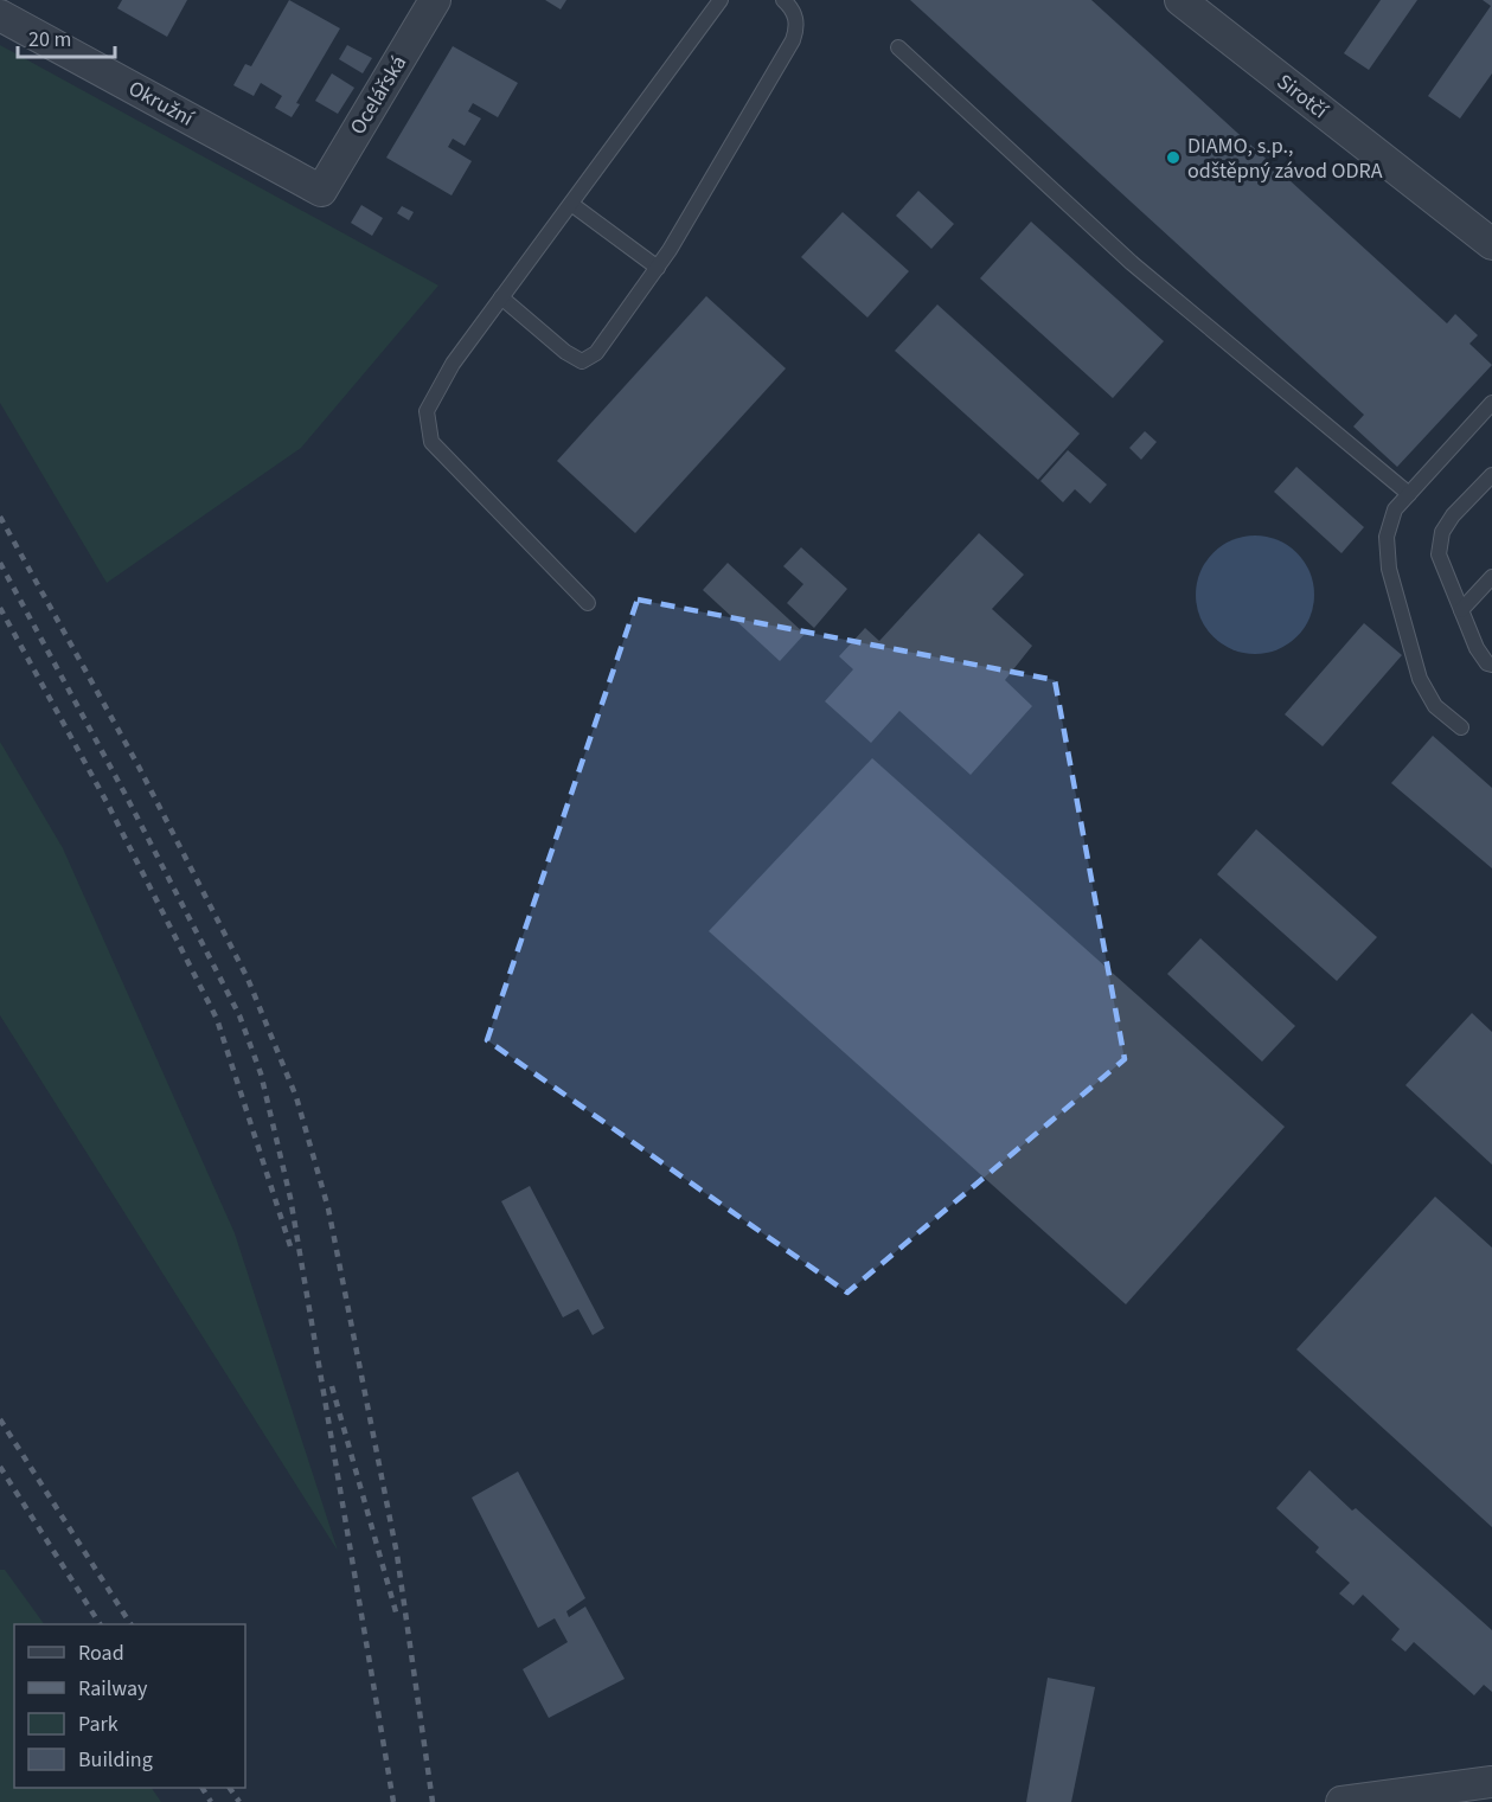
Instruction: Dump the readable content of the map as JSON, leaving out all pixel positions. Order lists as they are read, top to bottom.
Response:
{
  "streets": {
    "street": ["Ocelářská", "Sirotčí", "Okružní"]
  },
  "crossings": [
    ["Ocelářská", "Okružní"]
  ],
  "places": ["DIAMO, s.p., odštěpný závod ODRA"],
  "legend": [
    "Road",
    "Railway",
    "Park",
    "Building"
  ],
  "scale_bar": "20 m"
}
